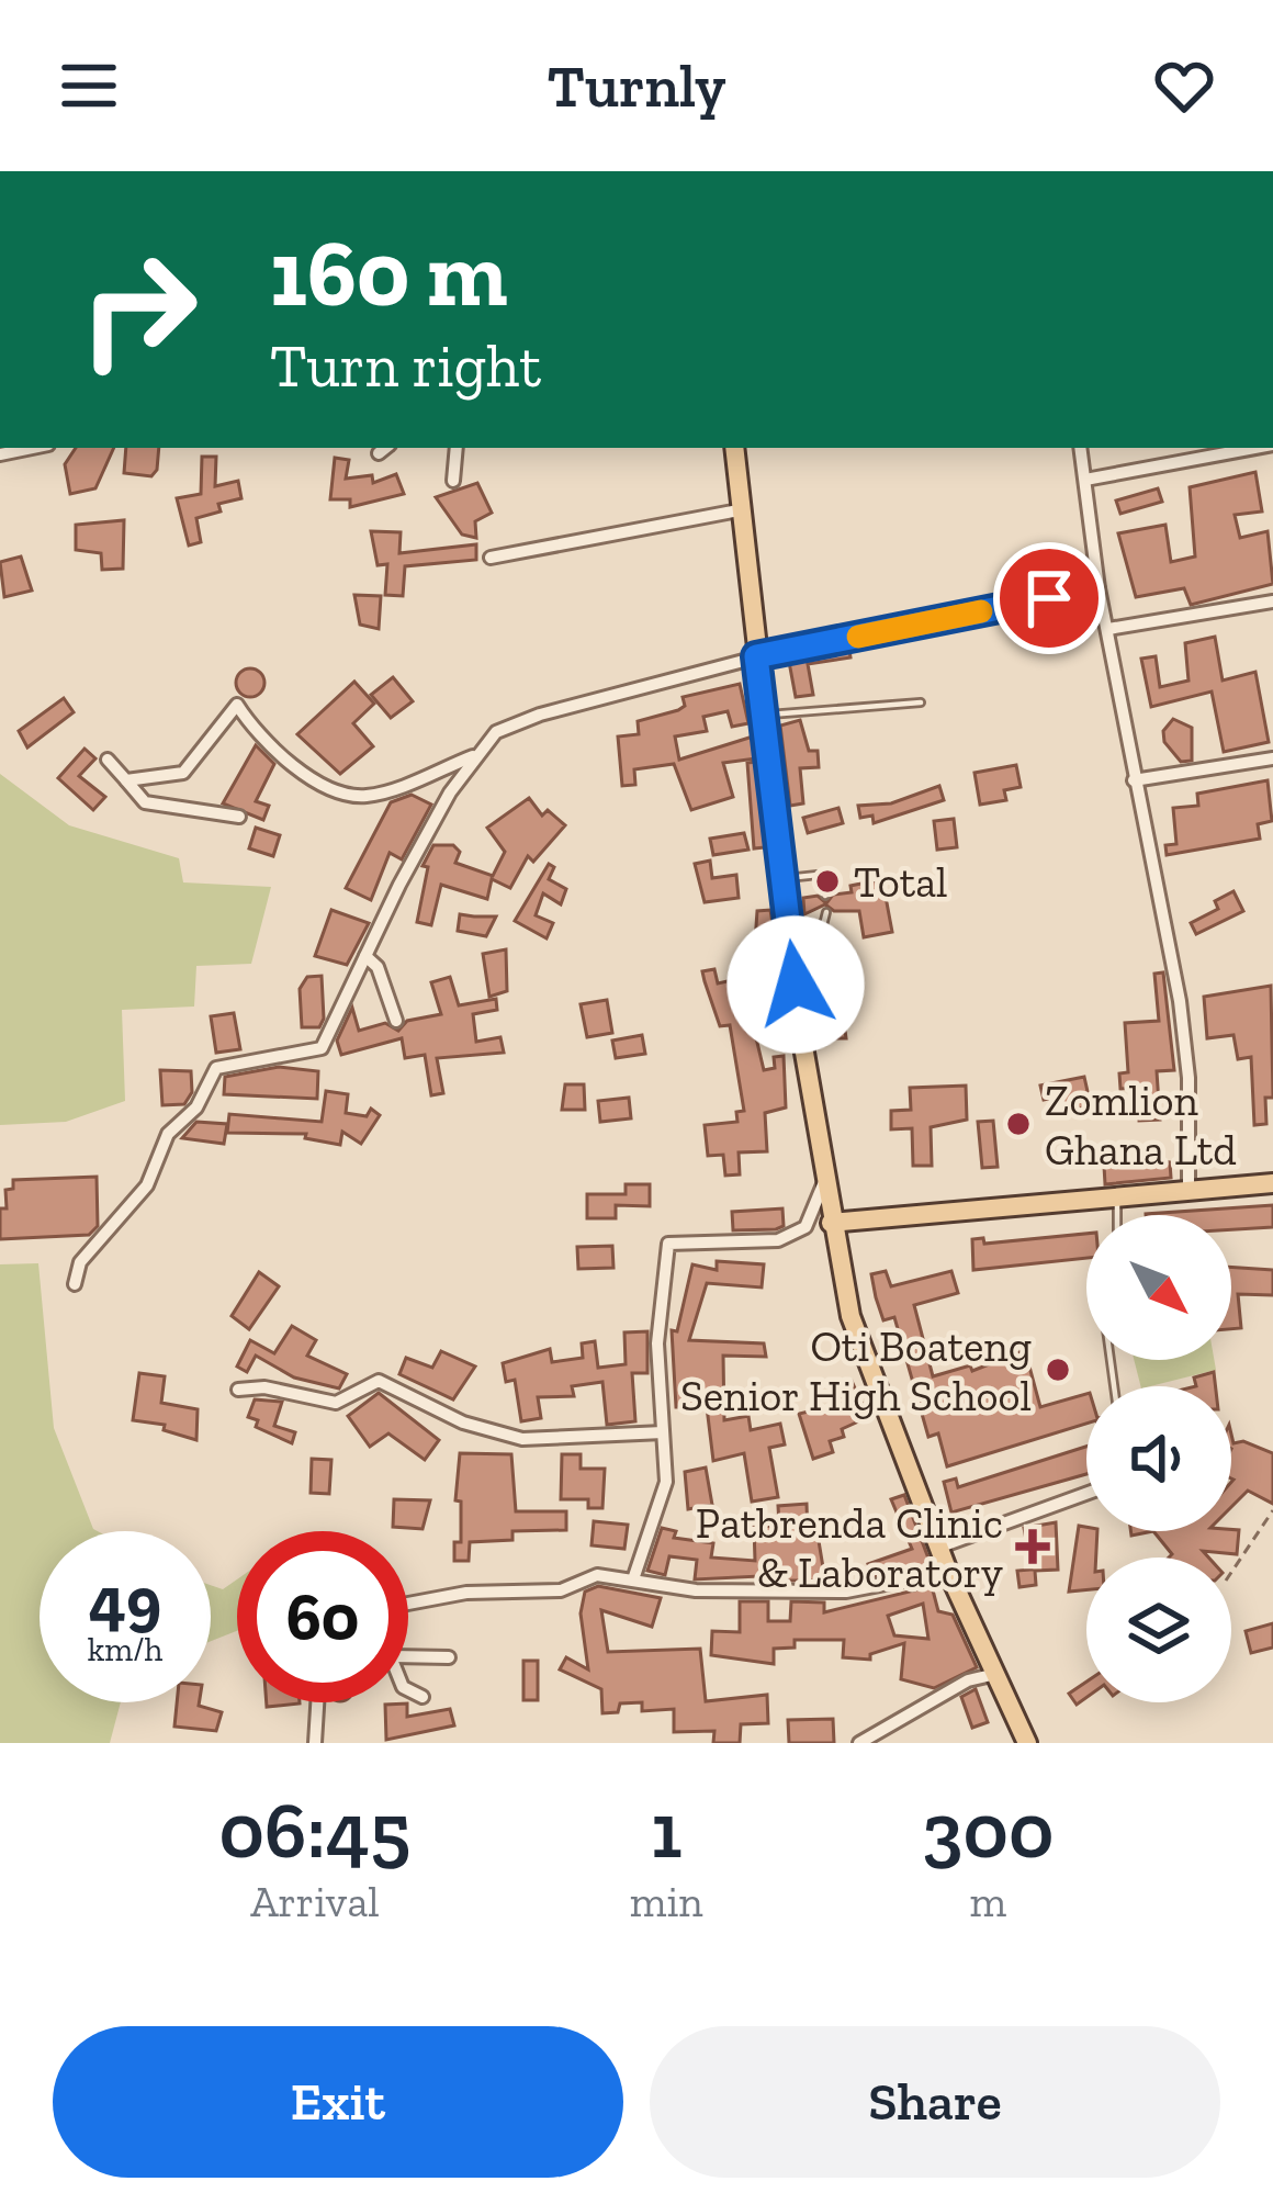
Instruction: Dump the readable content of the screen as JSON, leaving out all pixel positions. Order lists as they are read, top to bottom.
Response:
{
  "places": {
    "other": ["Total", "Zomlion Ghana Ltd", "Oti Boateng Senior High School"],
    "health": ["Patbrenda Clinic & Laboratory"]
  },
  "north": "bottom right",
  "page": {
    "header": "Turnly",
    "turn": ["160 m", "Turn right"],
    "speed": "49 km/h",
    "limit": "60",
    "eta": [
      "06:45",
      "Arrival",
      "1",
      "min",
      "300",
      "m"
    ],
    "buttons": ["Exit", "Share"]
  }
}
